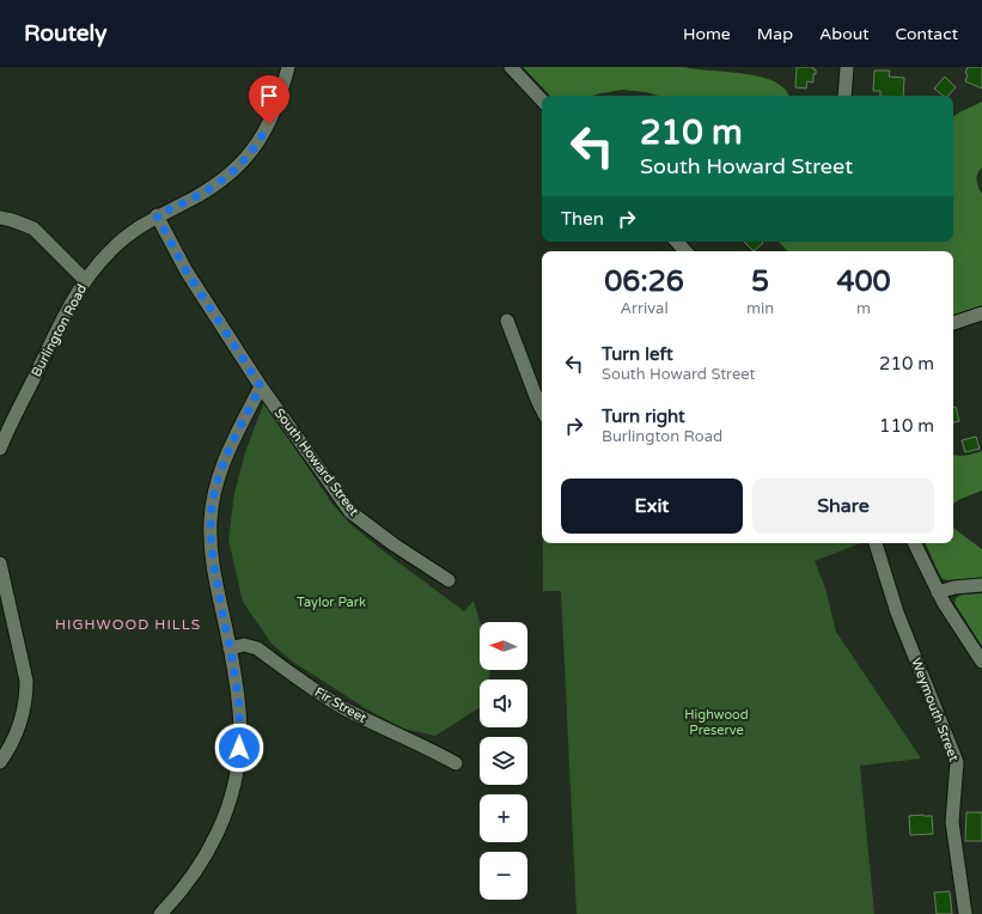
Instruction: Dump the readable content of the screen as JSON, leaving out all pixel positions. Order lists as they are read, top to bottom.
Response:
{
  "streets": {
    "street": [
      "Burlington Road",
      "South Howard Street",
      "Fir Street",
      "Weymouth Street"
    ]
  },
  "crossings": [
    ["Burlington Road", "South Howard Street"]
  ],
  "districts": ["HIGHWOOD HILLS"],
  "parks": ["Taylor Park", "Highwood Preserve"],
  "north": "left",
  "page": {
    "header": "Routely",
    "nav": [
      "Home",
      "Map",
      "About",
      "Contact"
    ],
    "turn": ["210 m", "South Howard Street"],
    "then": "Then",
    "eta": [
      "06:26",
      "Arrival",
      "5",
      "min",
      "400",
      "m"
    ],
    "list": [
      {
        "name": "Turn left",
        "note": "South Howard Street",
        "value": "210 m"
      },
      {
        "name": "Turn right",
        "note": "Burlington Road",
        "value": "110 m"
      }
    ],
    "buttons": ["Exit", "Share"],
    "map_buttons": ["+", "−"]
  }
}
